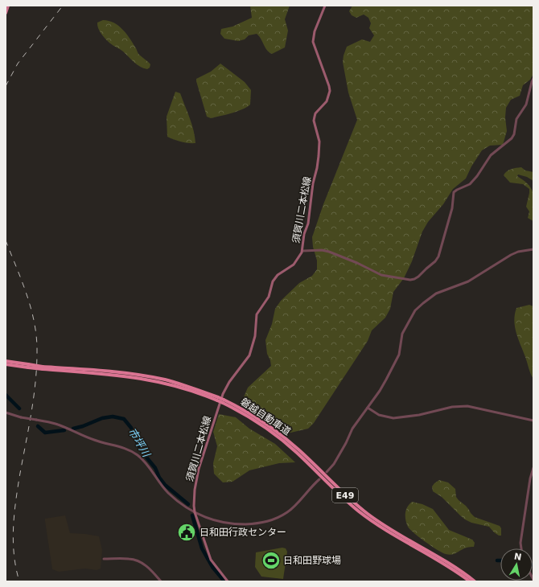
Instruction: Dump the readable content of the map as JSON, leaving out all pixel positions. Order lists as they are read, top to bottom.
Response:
{
  "streets": {
    "highway": ["磐越自動車道", "E49"],
    "main road": ["須賀川二本松線"]
  },
  "water": ["市坪川"],
  "places": {
    "public building": ["日和田行政センター"],
    "sports": ["日和田野球場"]
  },
  "north": "top"
}
